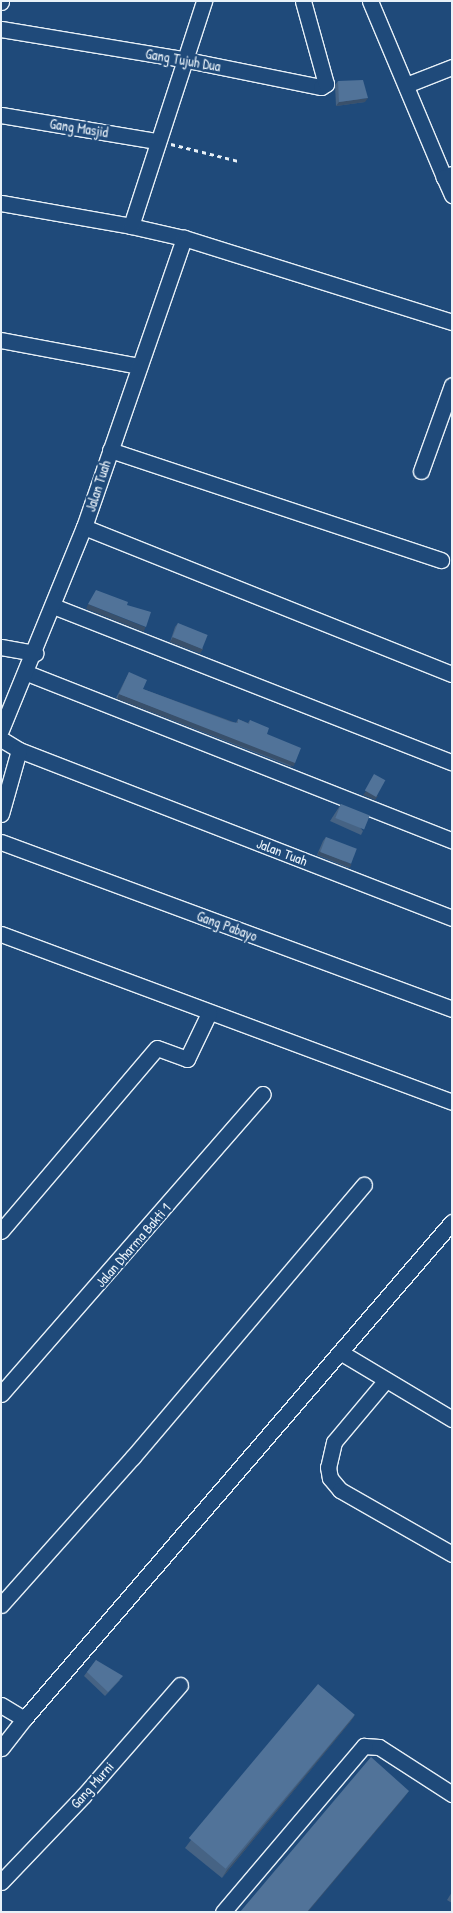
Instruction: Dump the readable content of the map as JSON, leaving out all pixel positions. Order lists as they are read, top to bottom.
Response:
{
  "streets": {
    "street": [
      "Gang Tujuh Dua",
      "Gang Masjid",
      "Jalan Tuah",
      "Gang Pabayo",
      "Jalan Dharma Bakti 1",
      "Gang Murni"
    ]
  }
}
